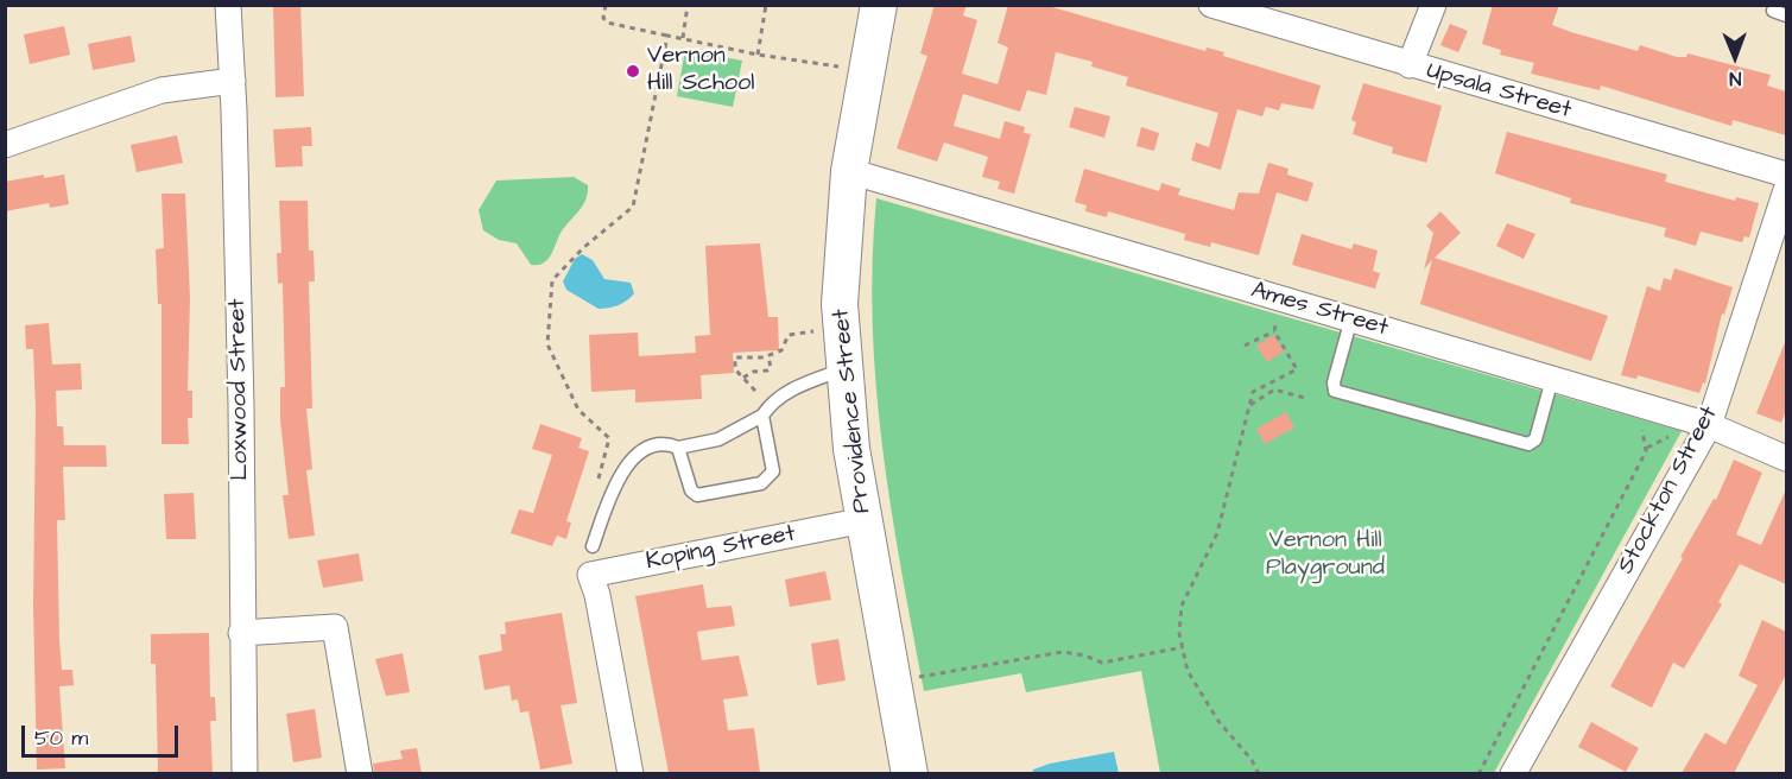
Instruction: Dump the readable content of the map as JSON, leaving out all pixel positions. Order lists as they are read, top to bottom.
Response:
{
  "streets": {
    "main road": ["Providence Street"],
    "street": [
      "Upsala Street",
      "Ames Street",
      "Loxwood Street",
      "Stockton Street",
      "Koping Street"
    ]
  },
  "crossings": [
    ["Ames Street", "Providence Street"],
    ["Ames Street", "Stockton Street"],
    ["Providence Street", "Koping Street"]
  ],
  "parks": ["Vernon Hill Playground"],
  "places": ["Vernon Hill School"],
  "scale_bar": "50 m",
  "north": "bottom"
}
